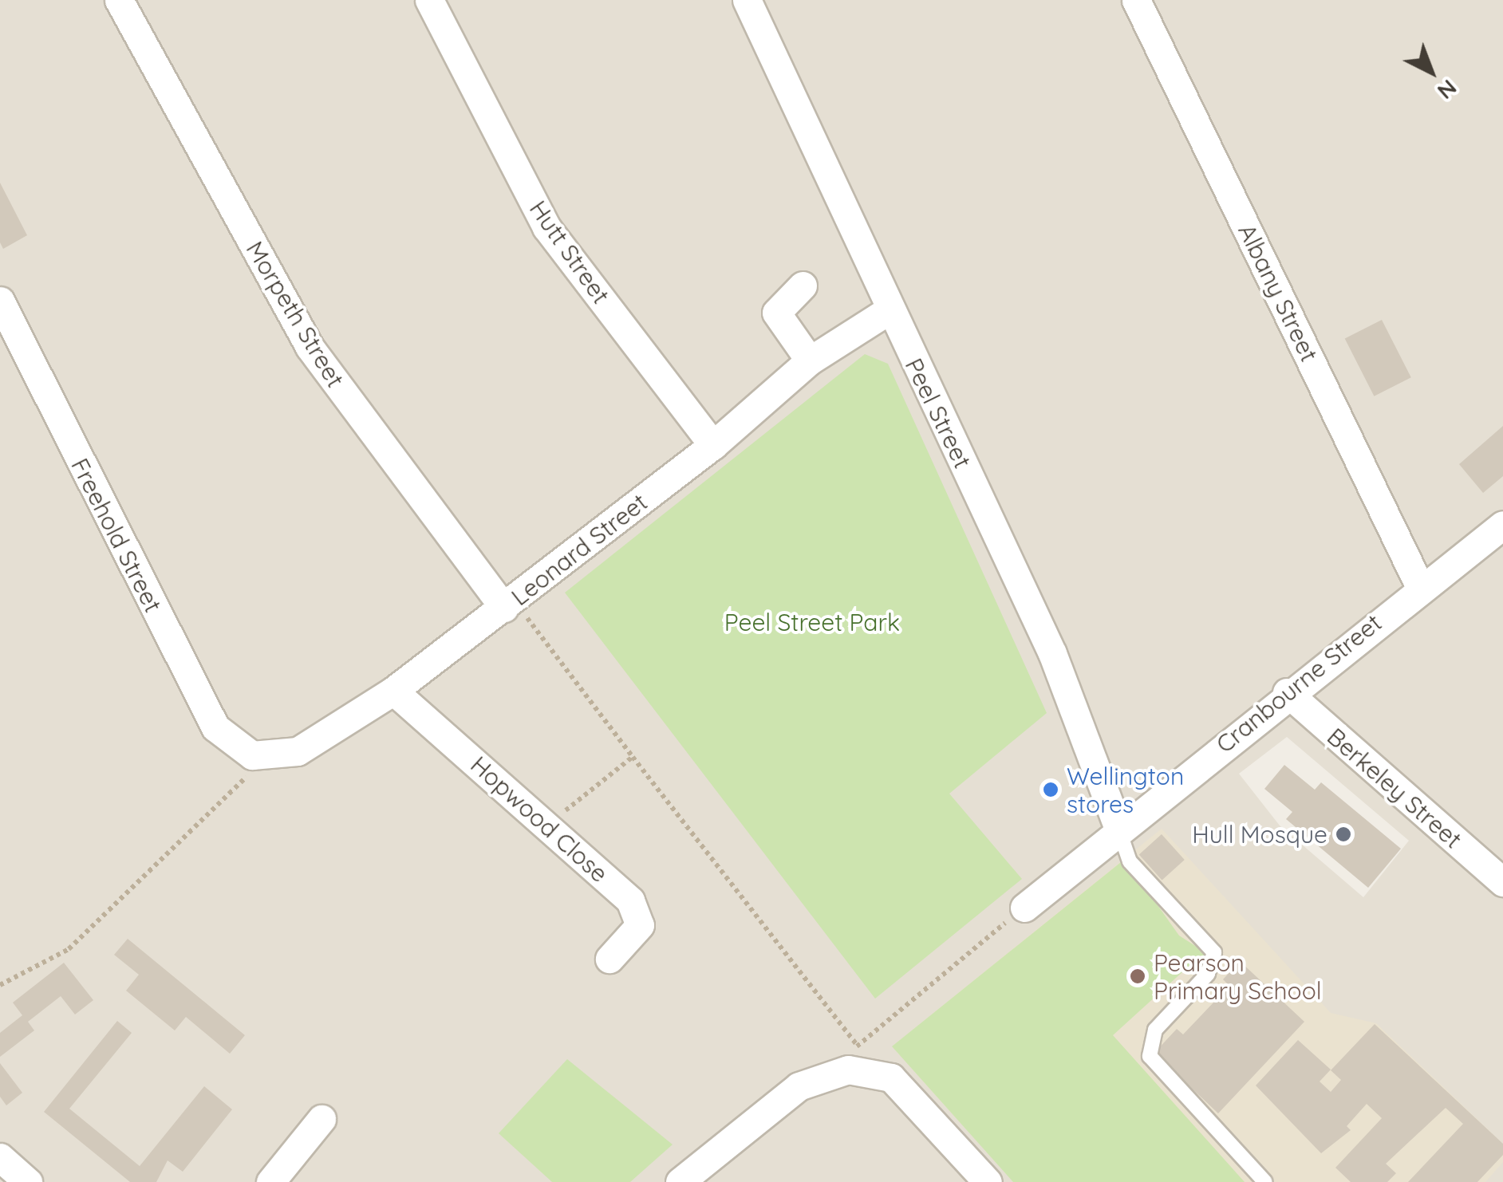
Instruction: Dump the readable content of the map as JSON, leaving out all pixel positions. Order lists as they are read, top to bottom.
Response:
{
  "streets": {
    "street": [
      "Hutt Street",
      "Albany Street",
      "Morpeth Street",
      "Peel Street",
      "Freehold Street",
      "Leonard Street",
      "Cranbourne Street",
      "Berkeley Street",
      "Hopwood Close"
    ]
  },
  "crossings": [
    ["Hutt Street", "Leonard Street"],
    ["Albany Street", "Cranbourne Street"],
    ["Morpeth Street", "Leonard Street"],
    ["Peel Street", "Leonard Street"],
    ["Peel Street", "Cranbourne Street"],
    ["Freehold Street", "Leonard Street"],
    ["Leonard Street", "Hopwood Close"],
    ["Cranbourne Street", "Berkeley Street"]
  ],
  "parks": ["Peel Street Park"],
  "places": ["Wellington stores", "Hull Mosque", "Pearson Primary School"],
  "north": "bottom right"
}
